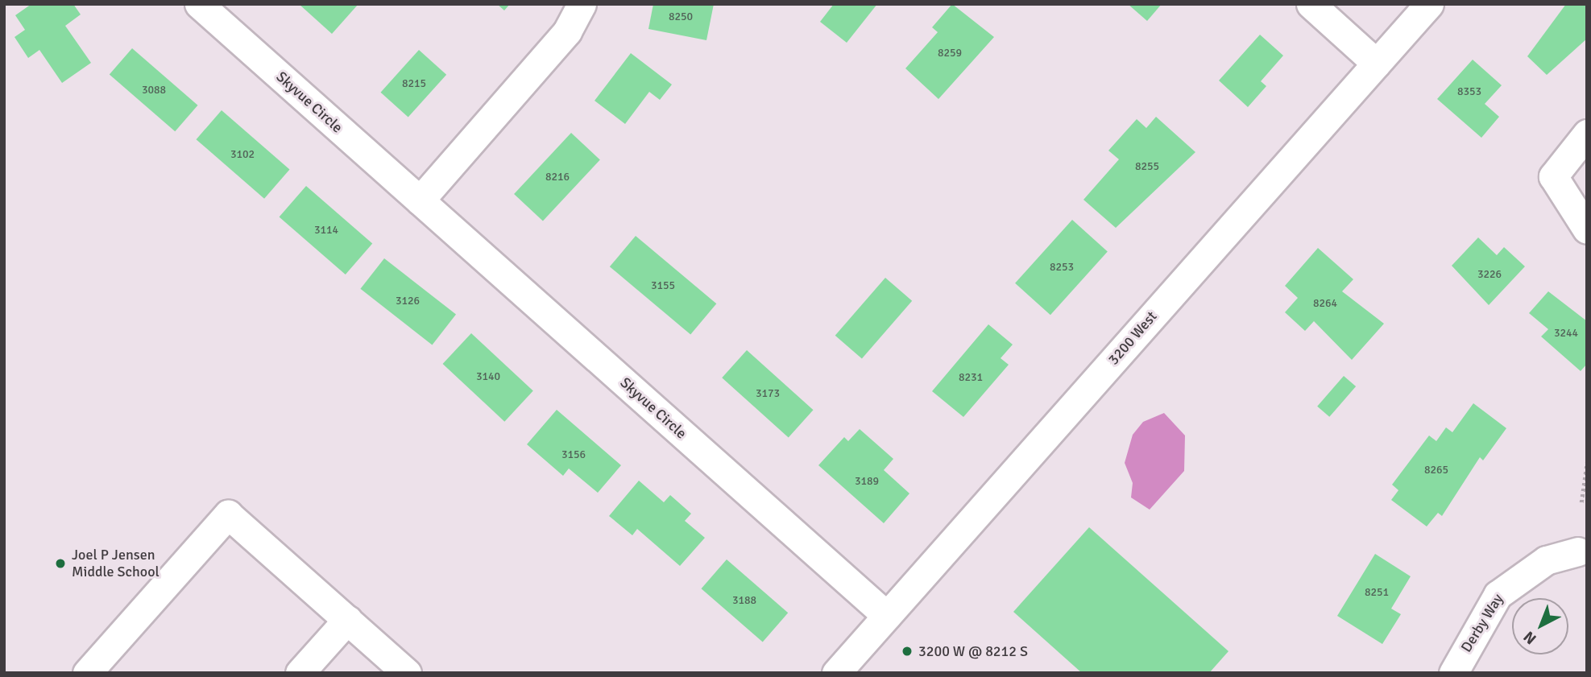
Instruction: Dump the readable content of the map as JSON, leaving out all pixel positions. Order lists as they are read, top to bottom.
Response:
{
  "streets": {
    "street": ["Skyvue Circle", "3200 West", "Derby Way"]
  },
  "crossings": [
    ["Skyvue Circle", "3200 West"]
  ],
  "places": ["Joel P Jensen Middle School", "3200 W @ 8212 S"],
  "house_numbers": [
    "8250",
    "8259",
    "8215",
    "3088",
    "8353",
    "3102",
    "8255",
    "8216",
    "3114",
    "8253",
    "3226",
    "3155",
    "3126",
    "8264",
    "3244",
    "3140",
    "8231",
    "3173",
    "3156",
    "8265",
    "3189",
    "8251",
    "3188"
  ],
  "north": "bottom left"
}
